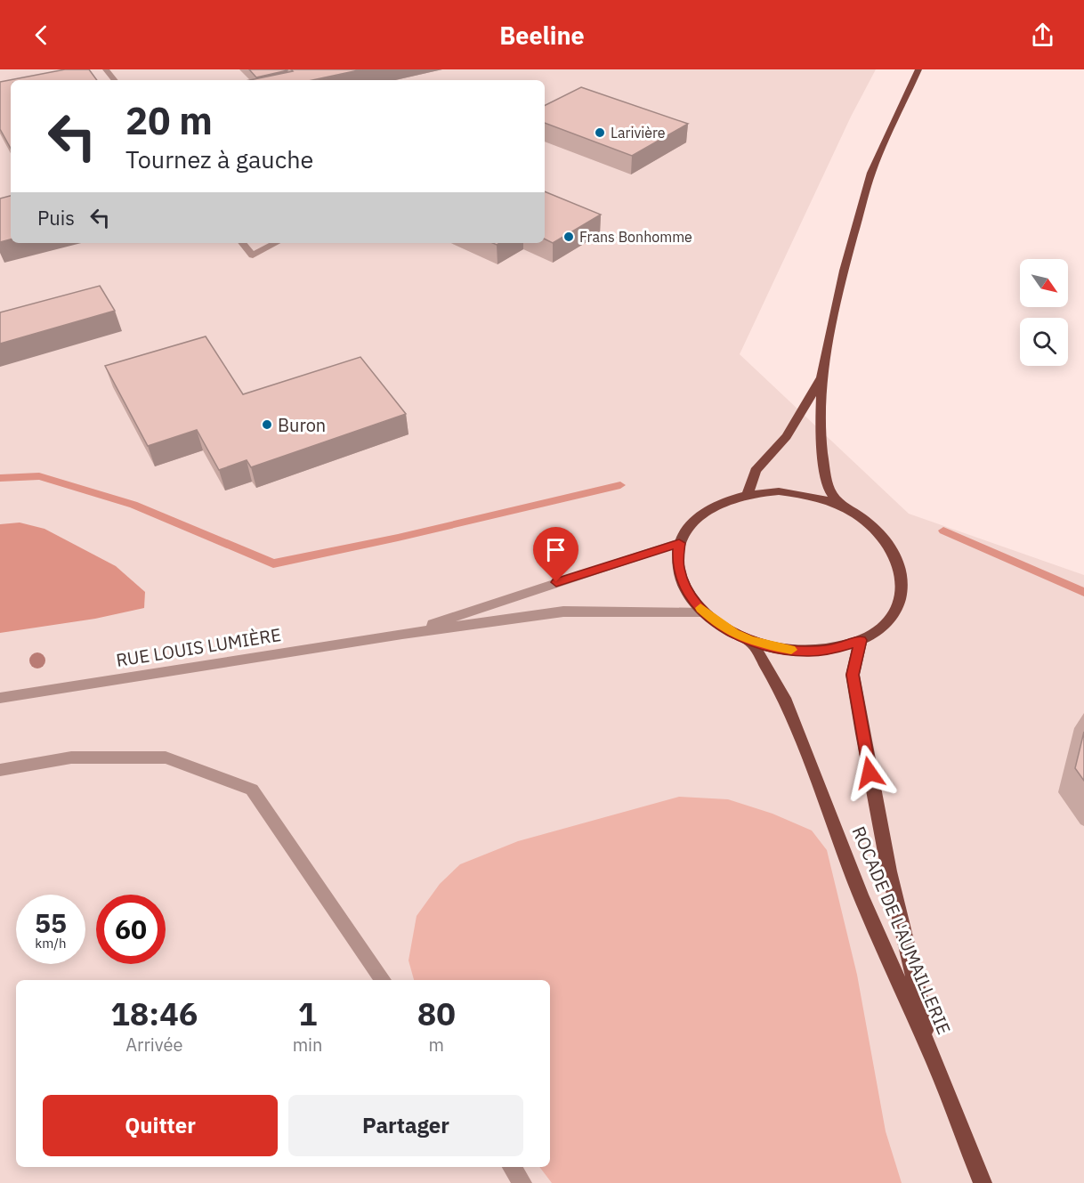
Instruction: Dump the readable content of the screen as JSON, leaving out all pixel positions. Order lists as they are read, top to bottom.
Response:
{
  "streets": {
    "main road": ["ROCADE DE L'AUMAILLERIE"],
    "street": ["RUE LOUIS LUMIÈRE"]
  },
  "places": ["Larivière", "Frans Bonhomme", "Buron"],
  "north": "bottom right",
  "page": {
    "header": "Beeline",
    "turn": ["20 m", "Tournez à gauche"],
    "then": "Puis",
    "speed": "55 km/h",
    "limit": "60",
    "eta": [
      "18:46",
      "Arrivée",
      "1",
      "min",
      "80",
      "m"
    ],
    "buttons": ["Quitter", "Partager"]
  }
}
